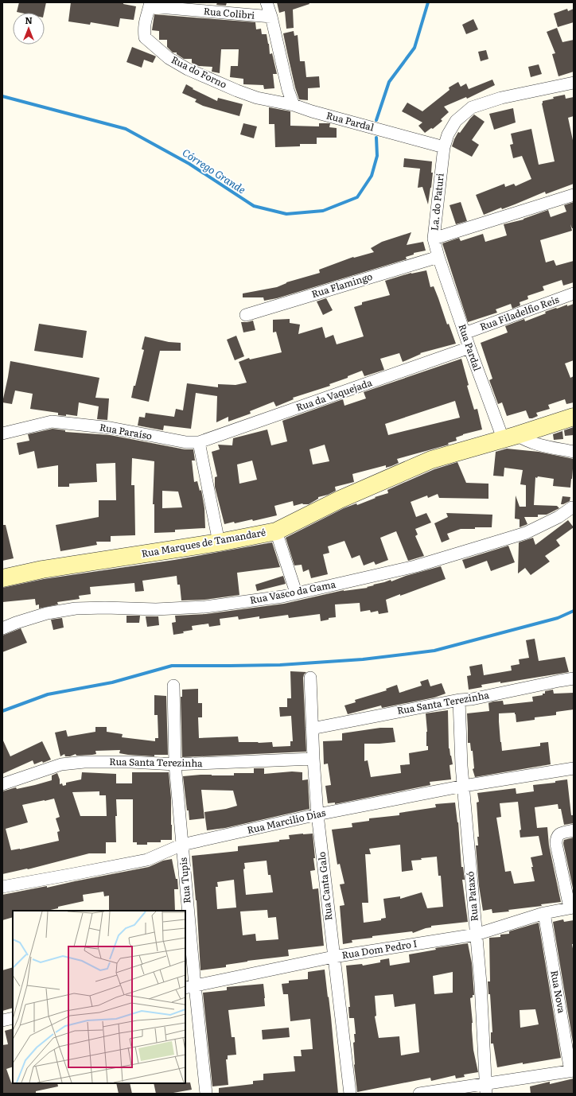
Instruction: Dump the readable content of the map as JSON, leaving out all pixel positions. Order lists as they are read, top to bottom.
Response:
{
  "streets": {
    "street": [
      "Rua Colibri",
      "Rua do Forno",
      "Rua Pardal",
      "La. do Paturi",
      "Rua Flamingo",
      "Rua Filadelfio Reis",
      "Rua da Vaquejada",
      "Rua Paraíso",
      "Rua Marques de Tamandaré",
      "Rua Vasco da Gama",
      "Rua Santa Terezinha",
      "Rua Marcilio Dias",
      "Rua Tupis",
      "Rua Canta Galo",
      "Rua Pataxó",
      "Rua Dom Pedro I",
      "Rua Nova"
    ]
  },
  "crossings": [
    ["Rua Colibri", "Rua do Forno"],
    ["Rua do Forno", "Rua Pardal"],
    ["Rua Pardal", "La. do Paturi"],
    ["Rua Pardal", "Rua Flamingo"],
    ["Rua Pardal", "Rua Filadelfio Reis"],
    ["Rua Pardal", "Rua da Vaquejada"],
    ["Rua Pardal", "Rua Marques de Tamandaré"],
    ["La. do Paturi", "Rua Flamingo"],
    ["Rua da Vaquejada", "Rua Paraíso"],
    ["Rua Santa Terezinha", "Rua Tupis"],
    ["Rua Santa Terezinha", "Rua Canta Galo"],
    ["Rua Santa Terezinha", "Rua Pataxó"],
    ["Rua Marcilio Dias", "Rua Tupis"],
    ["Rua Marcilio Dias", "Rua Canta Galo"],
    ["Rua Marcilio Dias", "Rua Pataxó"],
    ["Rua Tupis", "Rua Dom Pedro I"],
    ["Rua Canta Galo", "Rua Dom Pedro I"],
    ["Rua Pataxó", "Rua Dom Pedro I"],
    ["Rua Dom Pedro I", "Rua Nova"]
  ],
  "water": ["Córrego Grande"],
  "north": "top"
}
